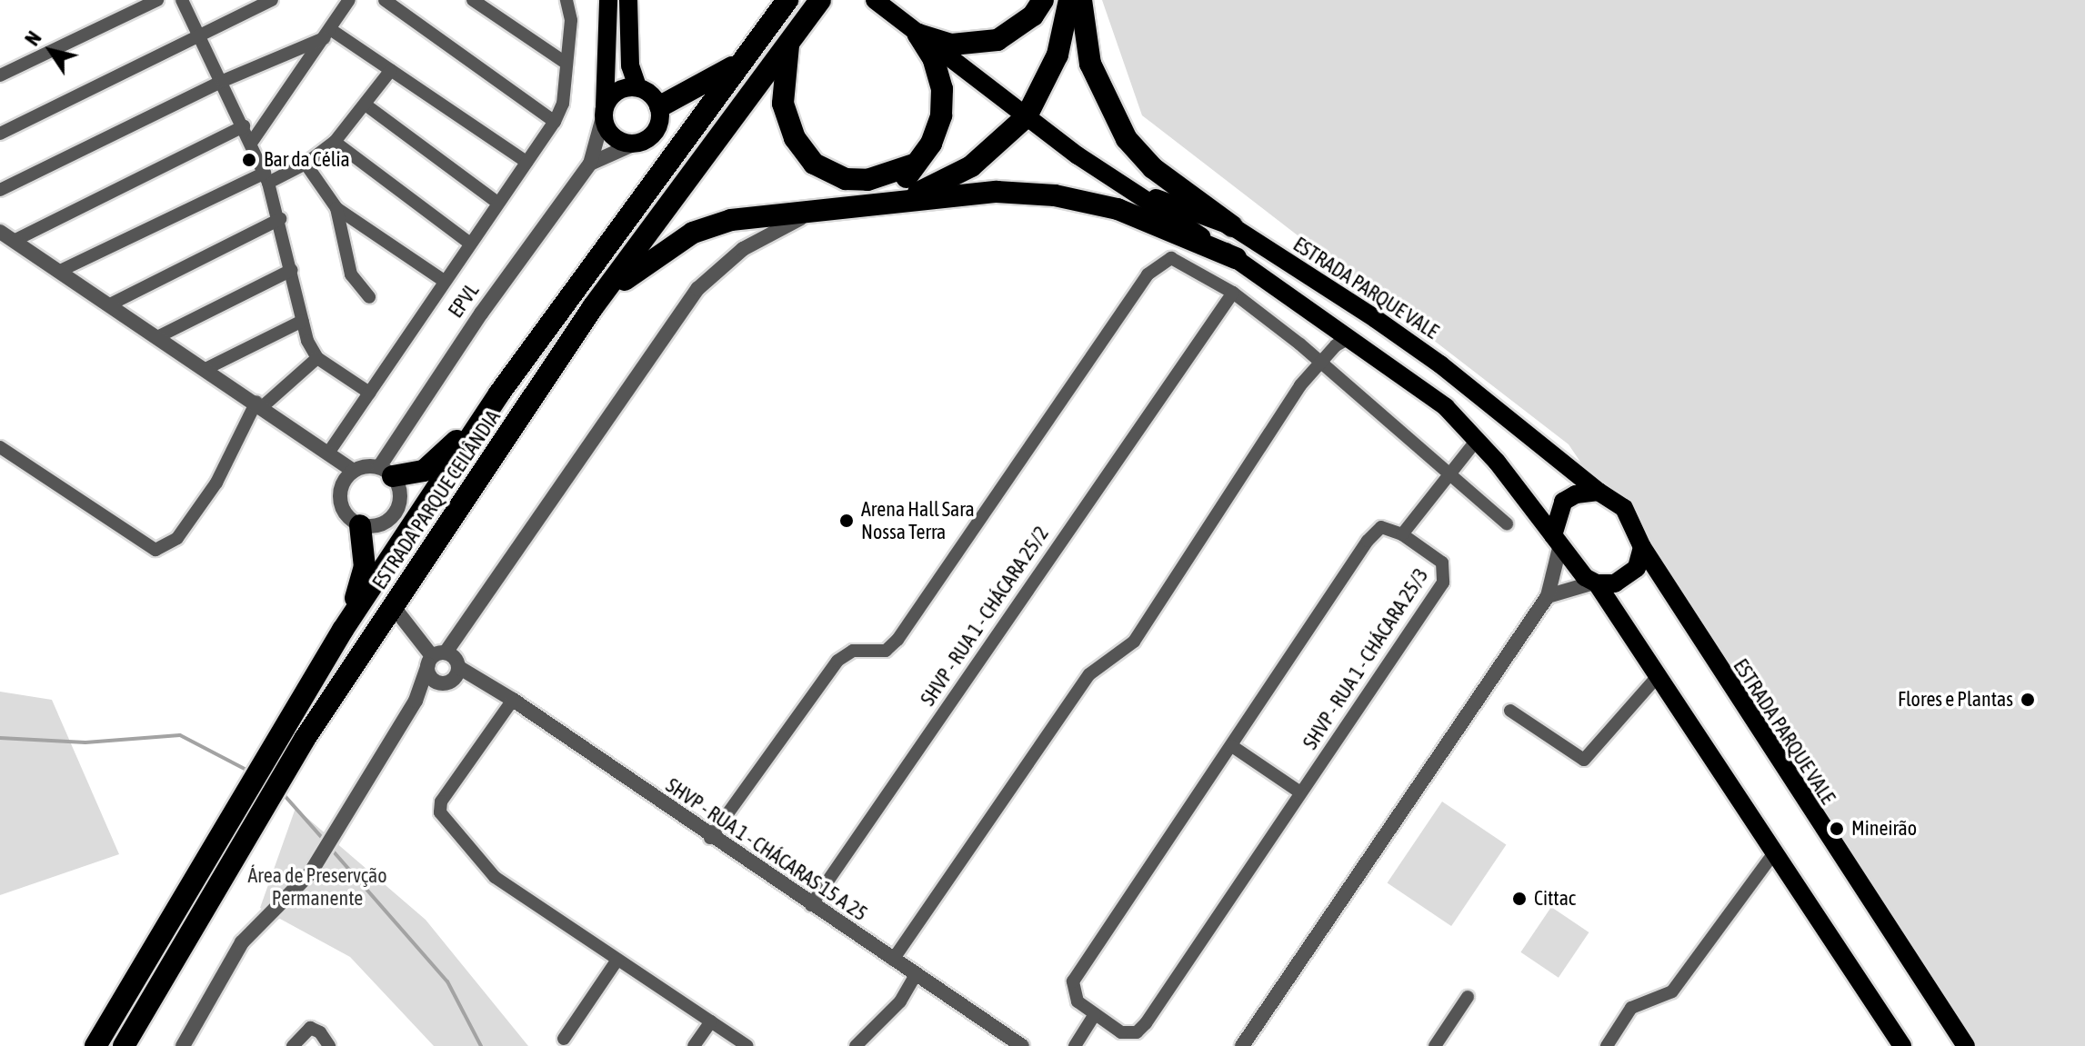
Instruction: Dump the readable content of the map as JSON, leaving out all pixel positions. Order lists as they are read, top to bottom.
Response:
{
  "streets": {
    "highway": ["ESTRADA PARQUE CEILÂNDIA"],
    "main road": ["ESTRADA PARQUE VALE", "EPVL"],
    "street": ["SHVP - RUA 1 - CHÁCARA 25/2", "SHVP - RUA 1 - CHÁCARA 25/3", "SHVP - RUA 1 - CHÁCARAS 15 A 25"]
  },
  "crossings": [
    ["SHVP - RUA 1 - CHÁCARA 25/2", "SHVP - RUA 1 - CHÁCARAS 15 A 25"]
  ],
  "parks": ["Área de Preservção Permanente"],
  "places": [
    "Bar da Célia",
    "Arena Hall Sara Nossa Terra",
    "Flores e Plantas",
    "Mineirão",
    "Cittac"
  ],
  "north": "top left"
}
